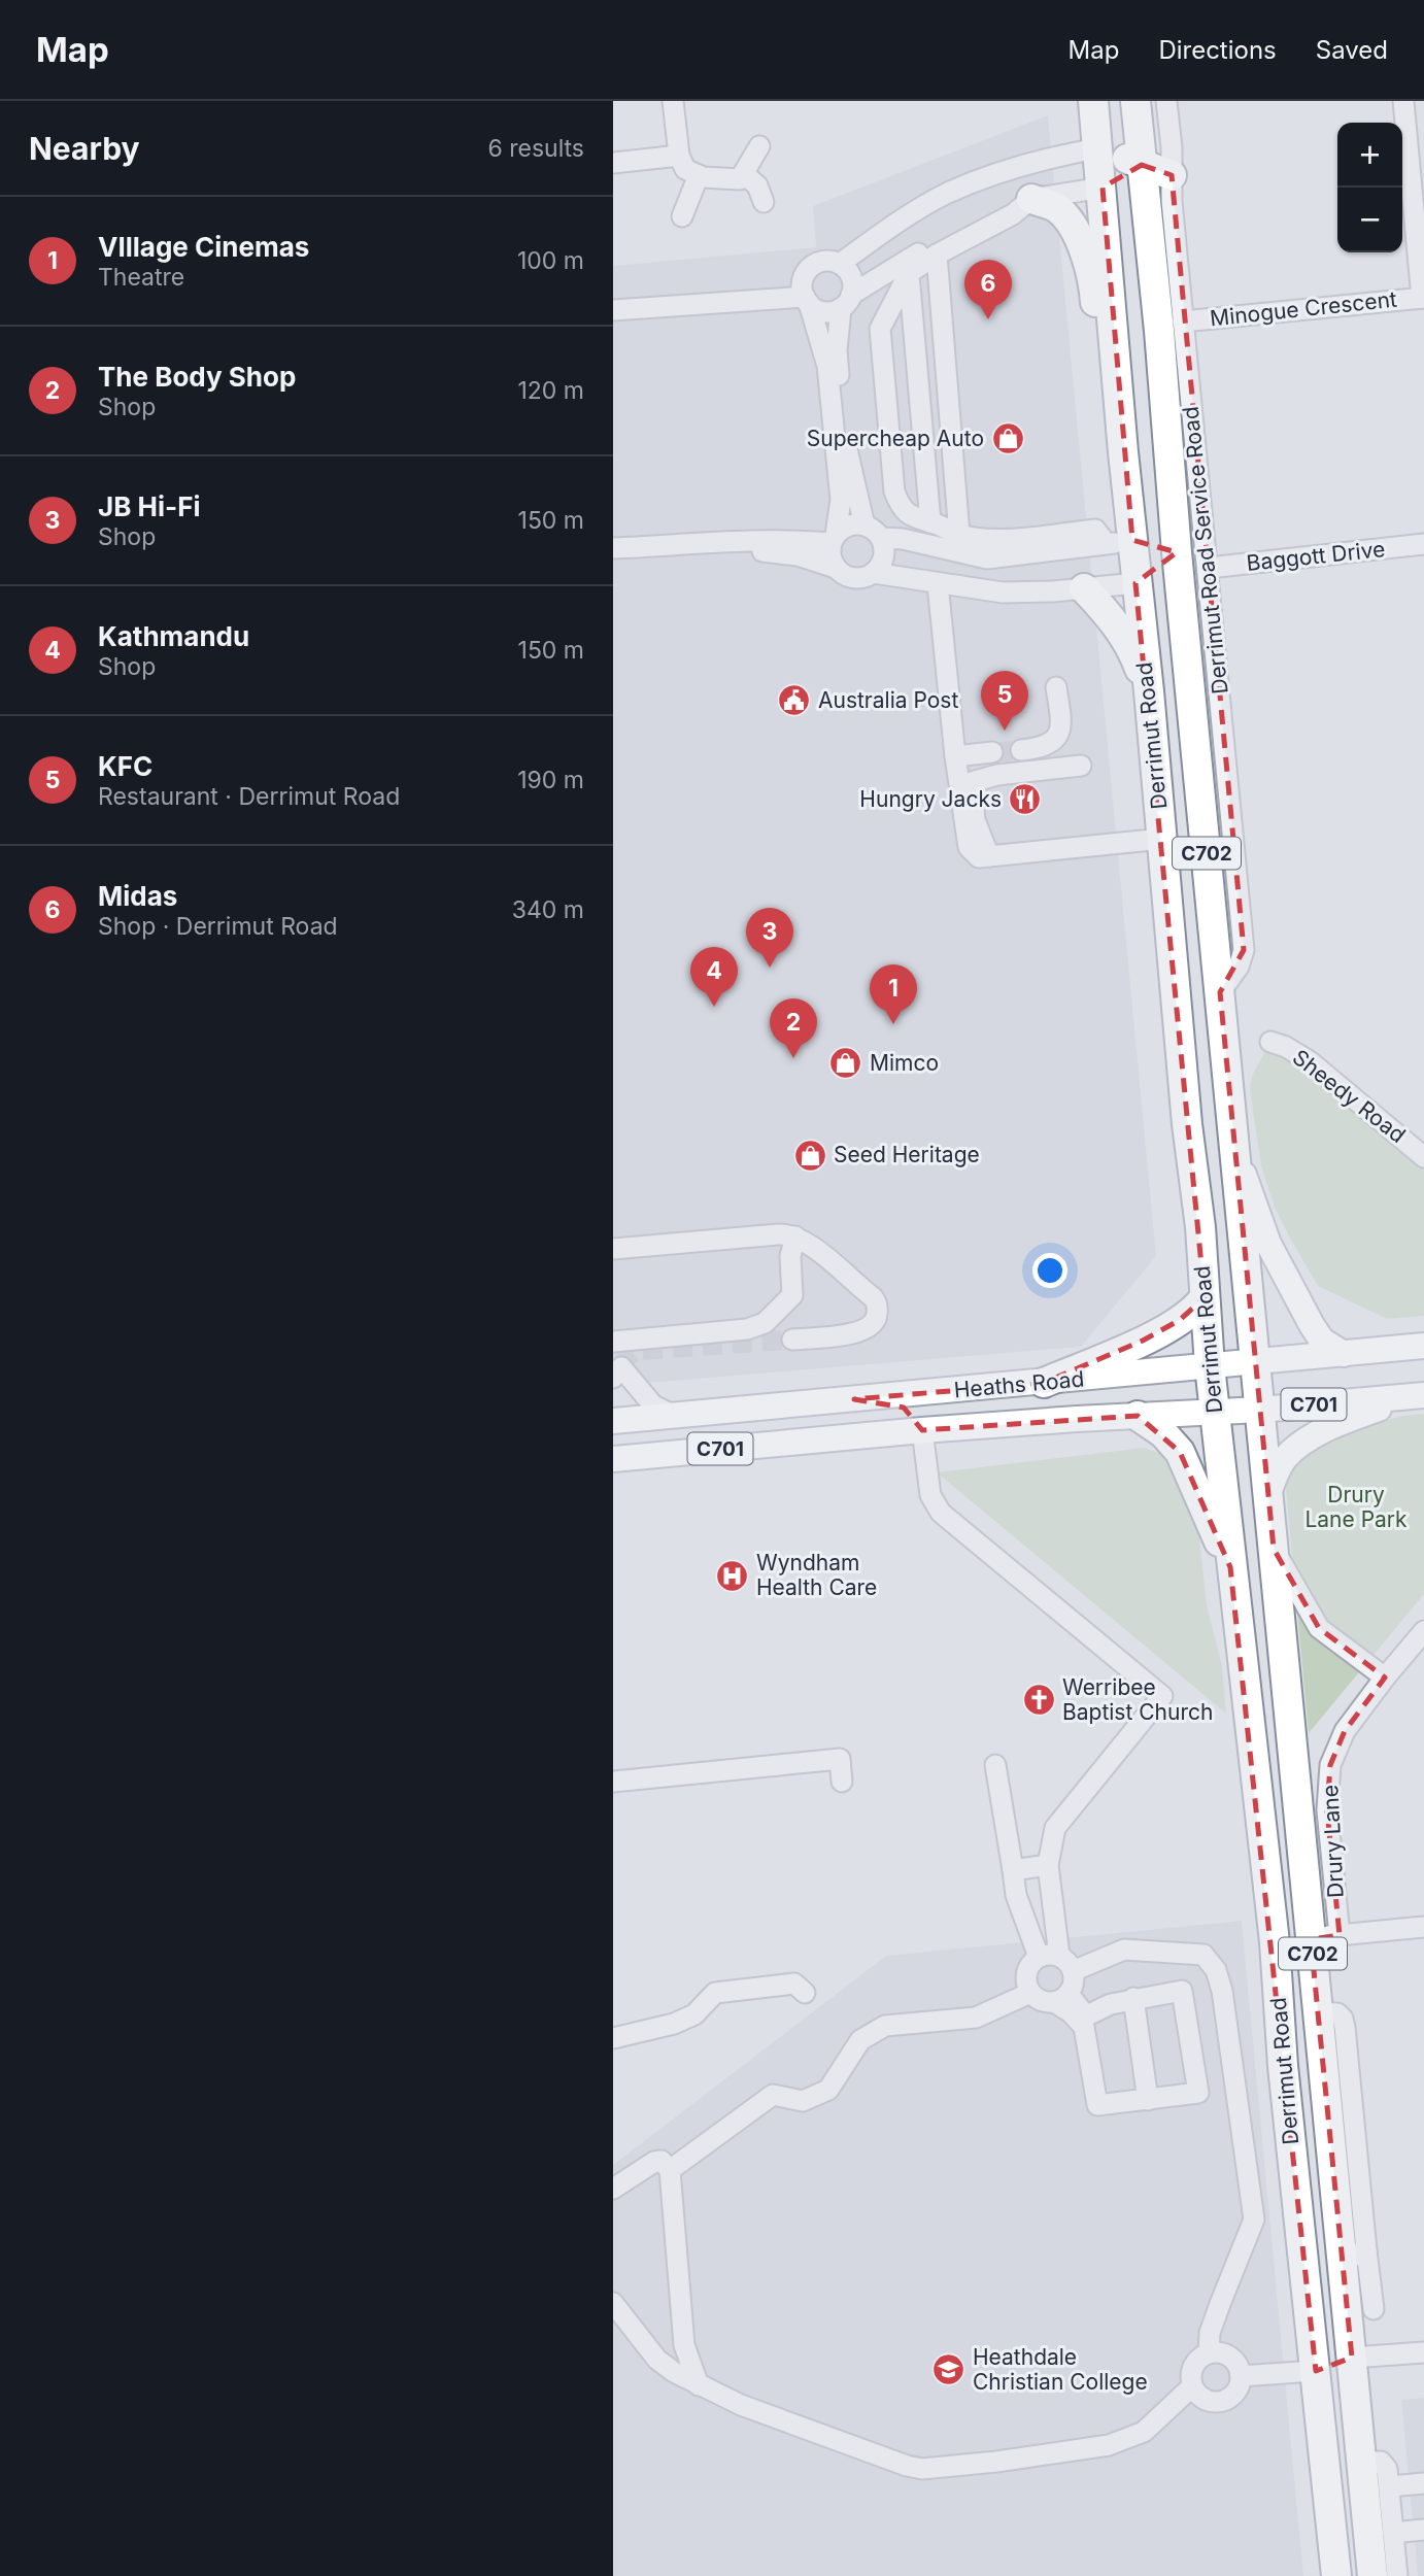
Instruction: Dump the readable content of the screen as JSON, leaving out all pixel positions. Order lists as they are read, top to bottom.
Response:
{
  "streets": {
    "highway": ["Derrimut Road", "C702"],
    "main road": ["Heaths Road", "C701"],
    "street": [
      "Minogue Crescent",
      "Derrimut Road Service Road",
      "Baggott Drive",
      "Sheedy Road",
      "Drury Lane"
    ]
  },
  "crossings": [
    ["Minogue Crescent", "Derrimut Road Service Road"],
    ["Derrimut Road Service Road", "Baggott Drive"],
    ["Derrimut Road Service Road", "Derrimut Road"],
    ["Derrimut Road", "Heaths Road"],
    ["Derrimut Road", "Drury Lane"]
  ],
  "parks": ["Drury Lane Park"],
  "places": {
    "shop": ["Supercheap Auto", "Mimco", "Seed Heritage"],
    "public building": ["Australia Post"],
    "restaurant": ["Hungry Jacks"],
    "hospital": ["Wyndham Health Care"],
    "church": ["Werribee Baptist Church"],
    "school or university": ["Heathdale Christian College"]
  },
  "page": {
    "header": "Map",
    "nav": ["Map", "Directions", "Saved"],
    "heading": ["Nearby", "6 results"],
    "map_buttons": ["+", "−"],
    "list": [
      {
        "mark": "1",
        "name": "VIllage Cinemas",
        "note": "Theatre",
        "value": "100 m"
      },
      {
        "mark": "2",
        "name": "The Body Shop",
        "note": "Shop",
        "value": "120 m"
      },
      {
        "mark": "3",
        "name": "JB Hi-Fi",
        "note": "Shop",
        "value": "150 m"
      },
      {
        "mark": "4",
        "name": "Kathmandu",
        "note": "Shop",
        "value": "150 m"
      },
      {
        "mark": "5",
        "name": "KFC",
        "note": "Restaurant · Derrimut Road",
        "value": "190 m"
      },
      {
        "mark": "6",
        "name": "Midas",
        "note": "Shop · Derrimut Road",
        "value": "340 m"
      }
    ],
    "pins": [
      "6",
      "5",
      "3",
      "4",
      "1",
      "2"
    ]
  }
}
